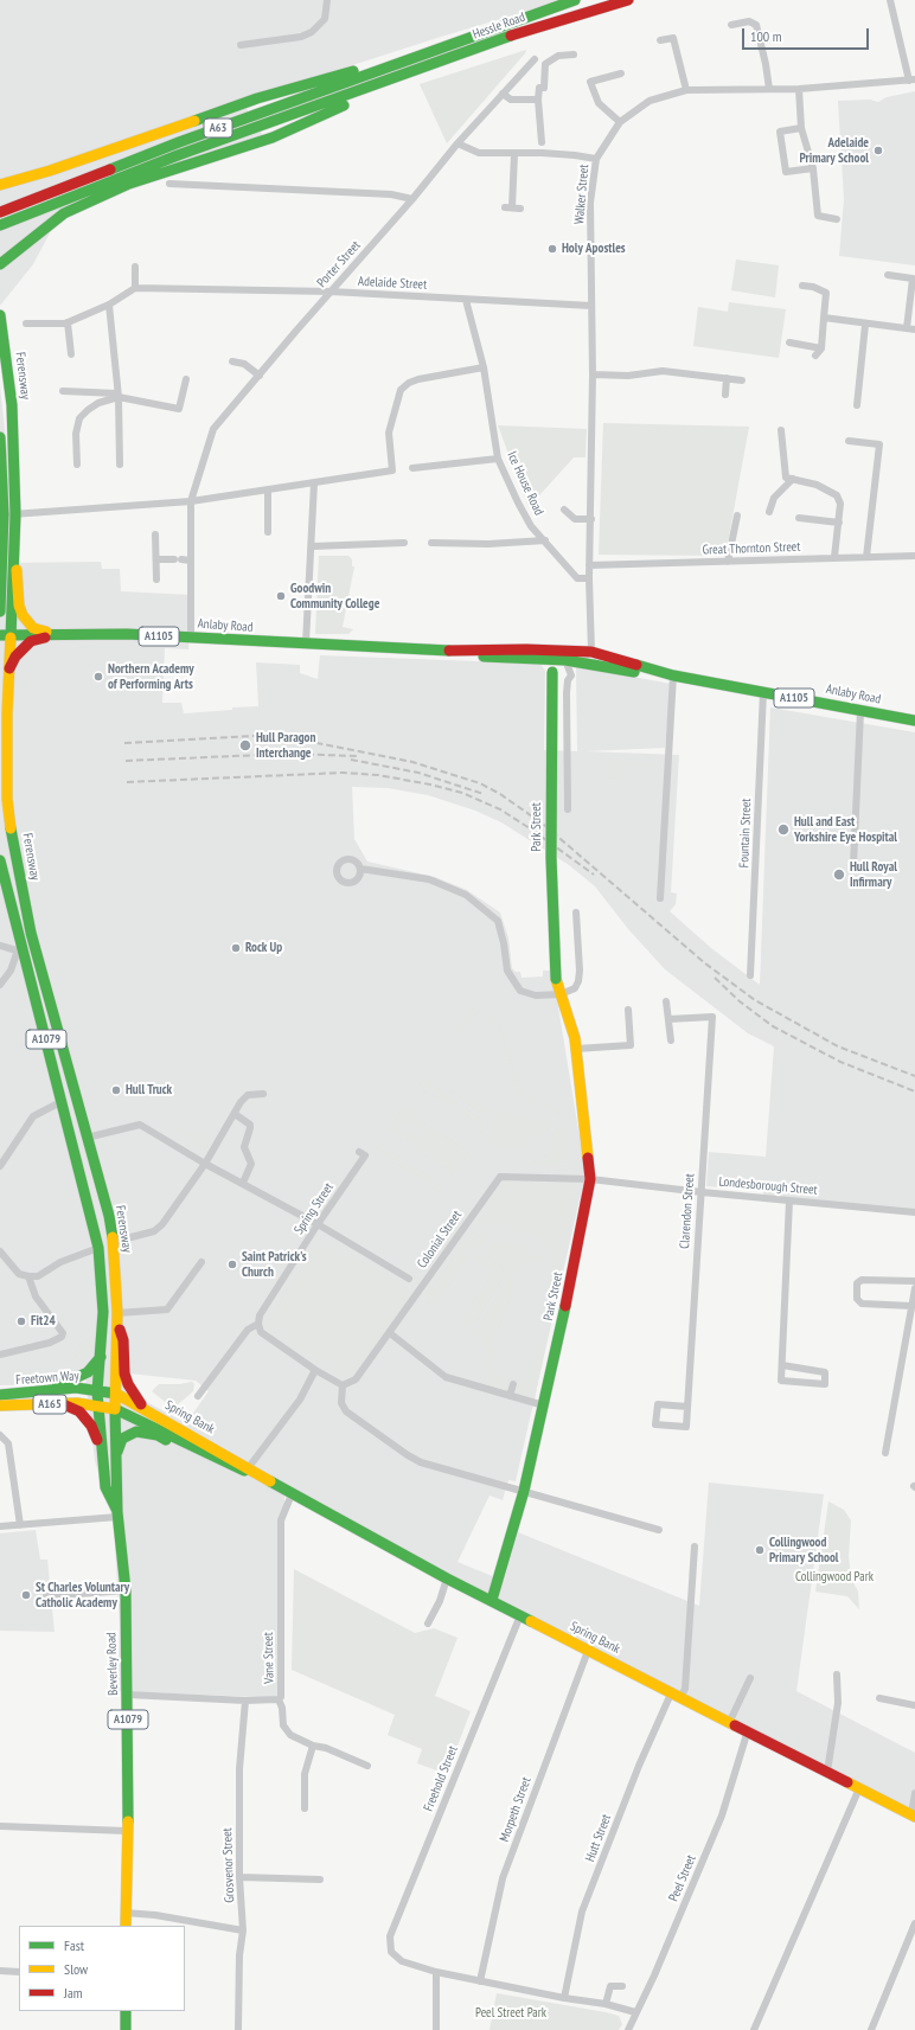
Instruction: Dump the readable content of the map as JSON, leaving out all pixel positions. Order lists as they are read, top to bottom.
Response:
{
  "streets": {
    "main road": [
      "Hessle Road",
      "A63",
      "Ferensway",
      "Anlaby Road",
      "A1105",
      "Park Street",
      "A1079",
      "Freetown Way",
      "A165",
      "Spring Bank",
      "Beverley Road"
    ],
    "street": [
      "Walker Street",
      "Porter Street",
      "Adelaide Street",
      "Ice House Road",
      "Great Thornton Street",
      "Fountain Street",
      "Londesborough Street",
      "Spring Street",
      "Clarendon Street",
      "Colonial Street",
      "Vane Street",
      "Freehold Street",
      "Morpeth Street",
      "Hutt Street",
      "Grosvenor Street",
      "Peel Street"
    ]
  },
  "crossings": [
    ["Hessle Road", "A63"],
    ["Walker Street", "Adelaide Street"],
    ["Walker Street", "Ice House Road"],
    ["Walker Street", "Great Thornton Street"],
    ["Porter Street", "Adelaide Street"],
    ["Porter Street", "Anlaby Road"],
    ["Adelaide Street", "Ice House Road"],
    ["Ferensway", "Anlaby Road"],
    ["Ferensway", "Spring Bank"],
    ["Ferensway", "Beverley Road"],
    ["Anlaby Road", "Park Street"],
    ["Anlaby Road", "Fountain Street"],
    ["Park Street", "Londesborough Street"],
    ["Park Street", "Colonial Street"],
    ["Park Street", "Spring Bank"],
    ["A1079", "Freetown Way"],
    ["A1079", "Spring Bank"],
    ["A1079", "Beverley Road"],
    ["Londesborough Street", "Clarendon Street"],
    ["Londesborough Street", "Colonial Street"],
    ["Freetown Way", "Spring Bank"],
    ["Freetown Way", "Beverley Road"],
    ["Spring Bank", "Vane Street"],
    ["Spring Bank", "Beverley Road"],
    ["Spring Bank", "Freehold Street"],
    ["Spring Bank", "Morpeth Street"],
    ["Spring Bank", "Hutt Street"],
    ["Spring Bank", "Peel Street"]
  ],
  "parks": ["Collingwood Park", "Peel Street Park"],
  "places": [
    "Adelaide Primary School",
    "Holy Apostles",
    "Goodwin Community College",
    "Northern Academy of Performing Arts",
    "Hull Paragon Interchange",
    "Hull and East Yorkshire Eye Hospital",
    "Hull Royal Infirmary",
    "Rock Up",
    "Hull Truck",
    "Saint Patrick's Church",
    "Fit24",
    "Collingwood Primary School",
    "St Charles Voluntary Catholic Academy"
  ],
  "legend": ["Fast", "Slow", "Jam"],
  "scale_bar": "100 m"
}
